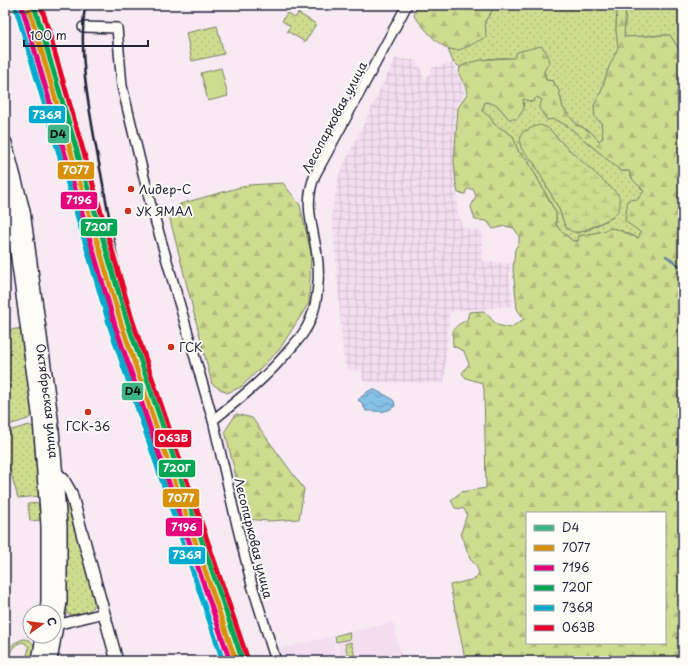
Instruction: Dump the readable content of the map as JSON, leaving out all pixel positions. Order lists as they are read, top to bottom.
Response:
{
  "streets": {
    "main road": ["Октябрьская улица"],
    "street": ["Лесопарковая улица"]
  },
  "places": [
    "Лидер-С",
    "УК ЯМАЛ",
    "ГСК",
    "ГСК-36"
  ],
  "lines": [
    "transit line D4",
    "transit line 7077",
    "transit line 720Г",
    "transit line 063В",
    "transit line 7196",
    "transit line 736Я"
  ],
  "legend": [
    "D4",
    "7077",
    "7196",
    "720Г",
    "736Я",
    "063В"
  ],
  "scale_bar": "100 m",
  "north": "right"
}
